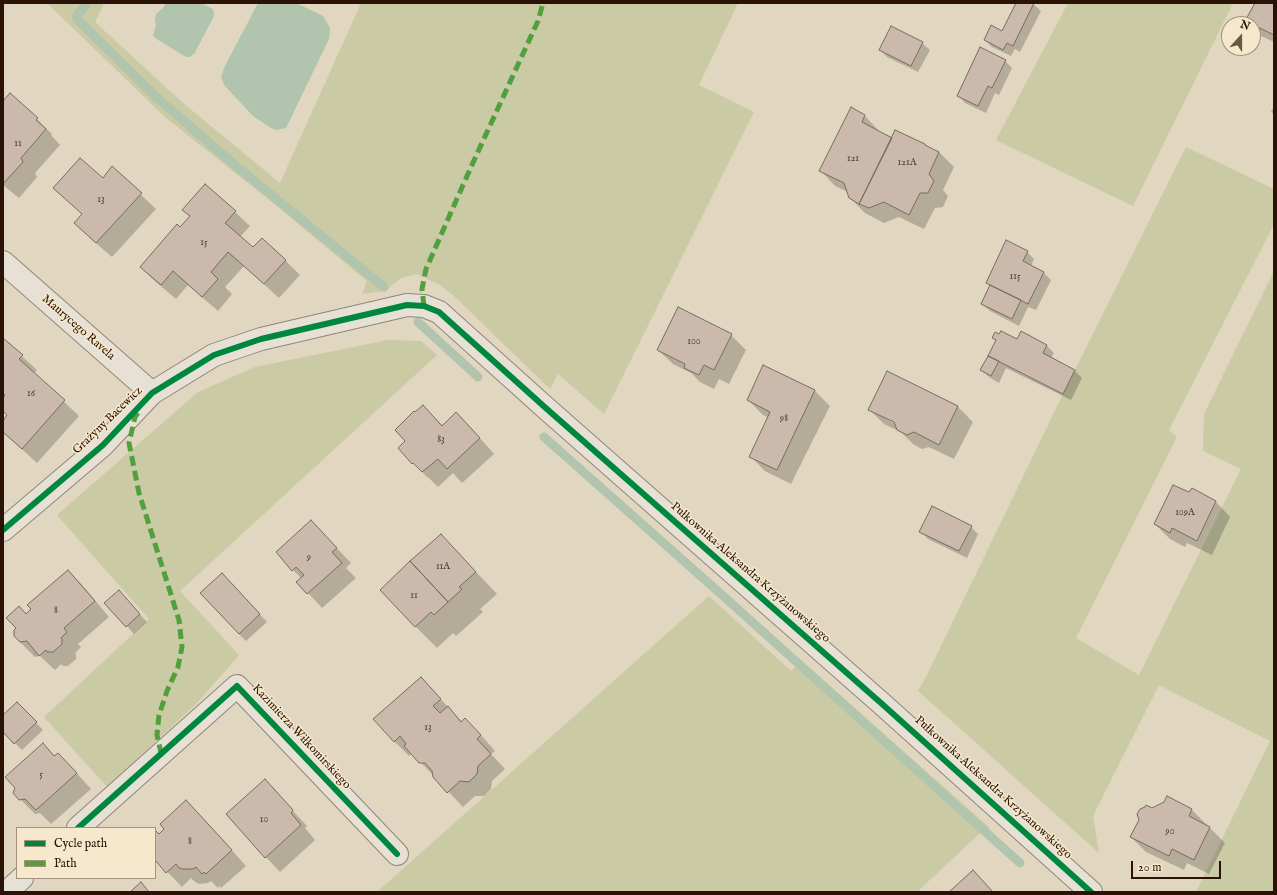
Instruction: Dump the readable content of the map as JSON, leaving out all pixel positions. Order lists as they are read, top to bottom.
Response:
{
  "streets": {
    "street": [
      "Maurycego Ravela",
      "Grażyny Bacewicz",
      "Pułkownika Aleksandra Krzyżanowskiego",
      "Kazimierza Wiłkomirskiego"
    ]
  },
  "crossings": [
    ["Maurycego Ravela", "Grażyny Bacewicz"],
    ["Grażyny Bacewicz", "Pułkownika Aleksandra Krzyżanowskiego"]
  ],
  "house_numbers": [
    "11",
    "121",
    "121A",
    "13",
    "15",
    "115",
    "100",
    "16",
    "98",
    "83",
    "109A",
    "9",
    "11A",
    "11",
    "8",
    "13",
    "5",
    "10",
    "90",
    "8"
  ],
  "legend": ["Cycle path", "Path"],
  "scale_bar": "20 m",
  "north": "top"
}
